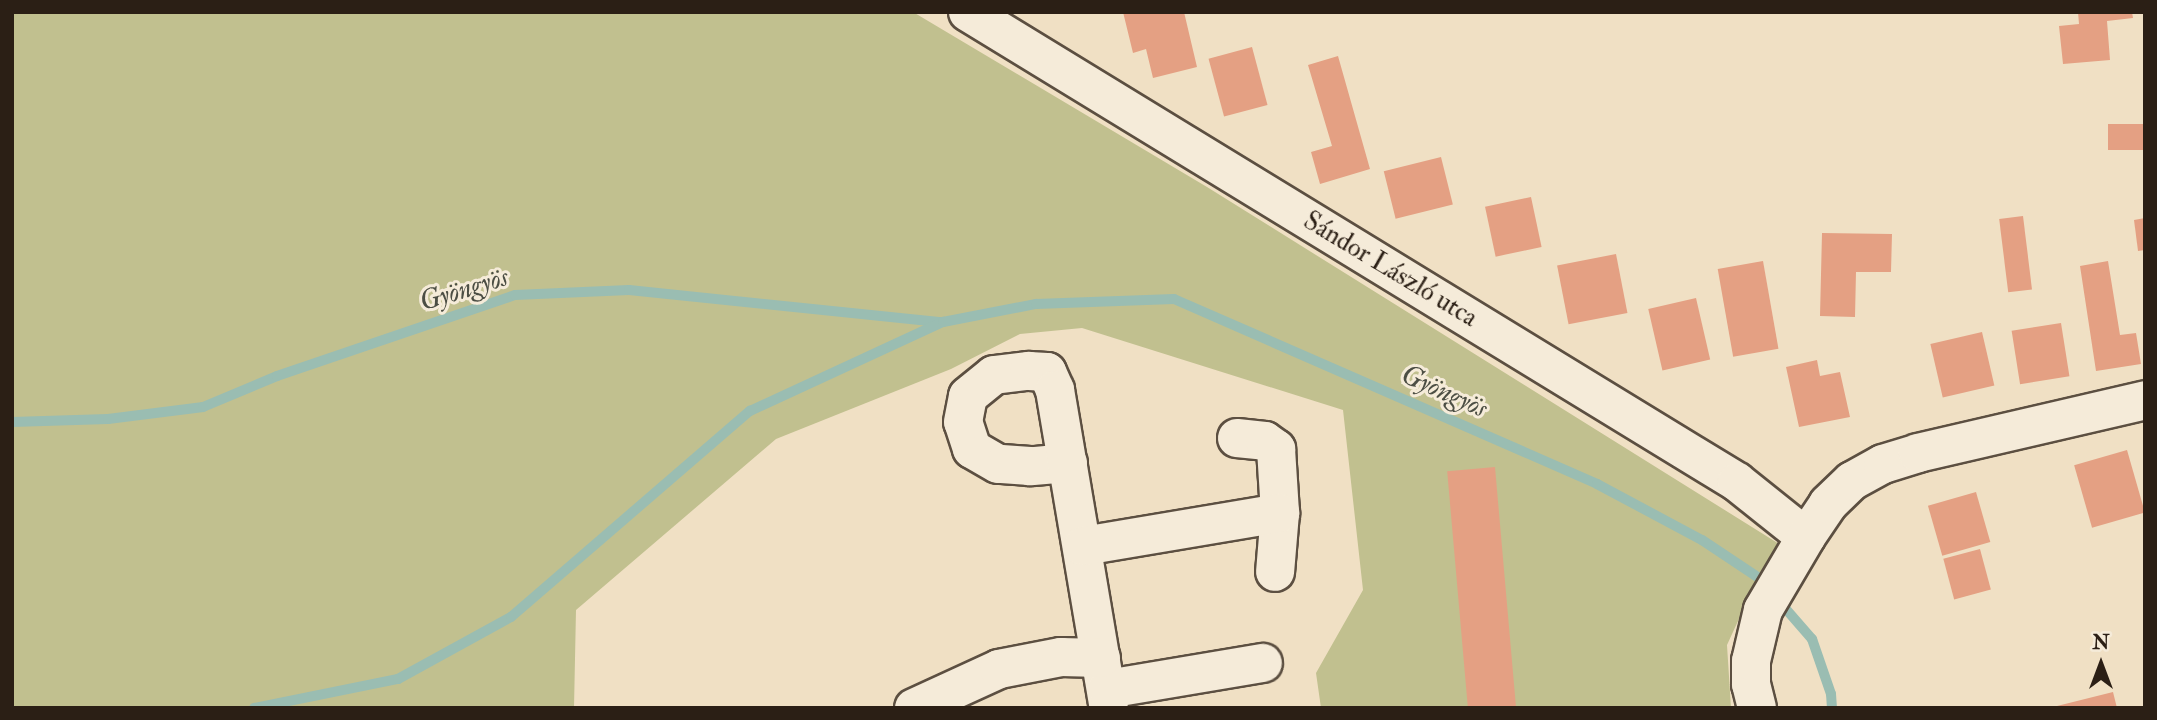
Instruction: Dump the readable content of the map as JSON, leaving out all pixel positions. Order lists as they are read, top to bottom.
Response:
{
  "streets": {
    "street": ["Sándor László utca"]
  },
  "water": ["Gyöngyös"],
  "north": "top"
}
